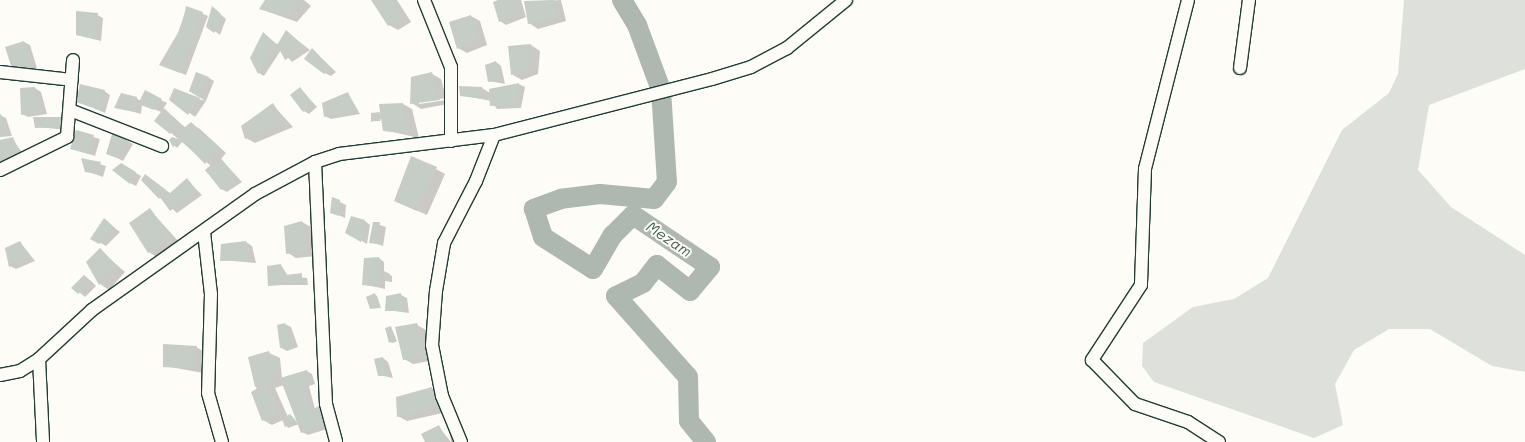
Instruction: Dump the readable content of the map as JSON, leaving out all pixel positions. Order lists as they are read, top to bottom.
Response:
{
  "water": ["Mezam"]
}
